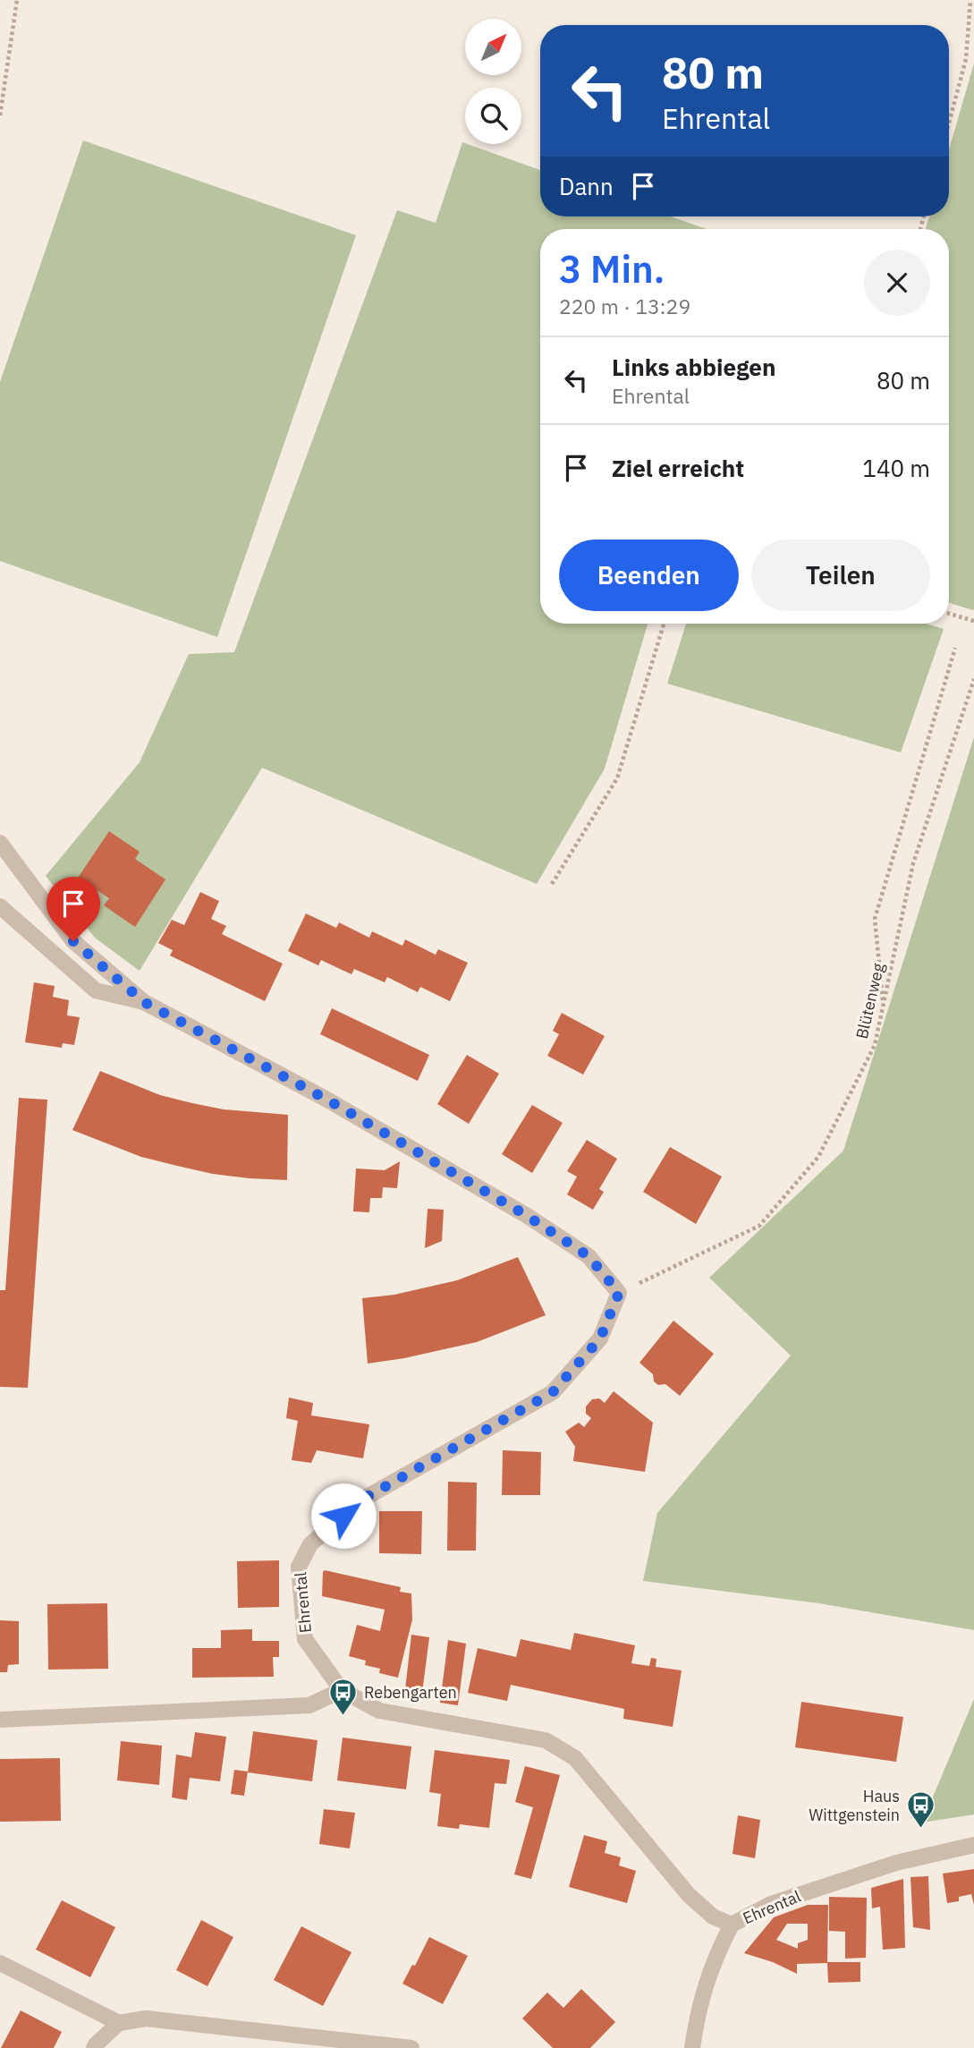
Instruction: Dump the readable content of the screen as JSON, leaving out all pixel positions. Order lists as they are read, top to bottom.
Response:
{
  "streets": {
    "street": ["Ehrental"],
    "path": ["Blütenweg"]
  },
  "crossings": [
    ["Blütenweg", "Ehrental"]
  ],
  "places": {
    "bus stop": ["Rebengarten", "Haus Wittgenstein"]
  },
  "north": "top right",
  "page": {
    "turn": ["80 m", "Ehrental"],
    "then": "Dann",
    "heading": ["3 Min.", "220 m · 13:29"],
    "list": [
      {
        "name": "Links abbiegen",
        "note": "Ehrental",
        "value": "80 m"
      },
      {
        "name": "Ziel erreicht",
        "value": "140 m"
      }
    ],
    "buttons": ["Beenden", "Teilen"]
  }
}
